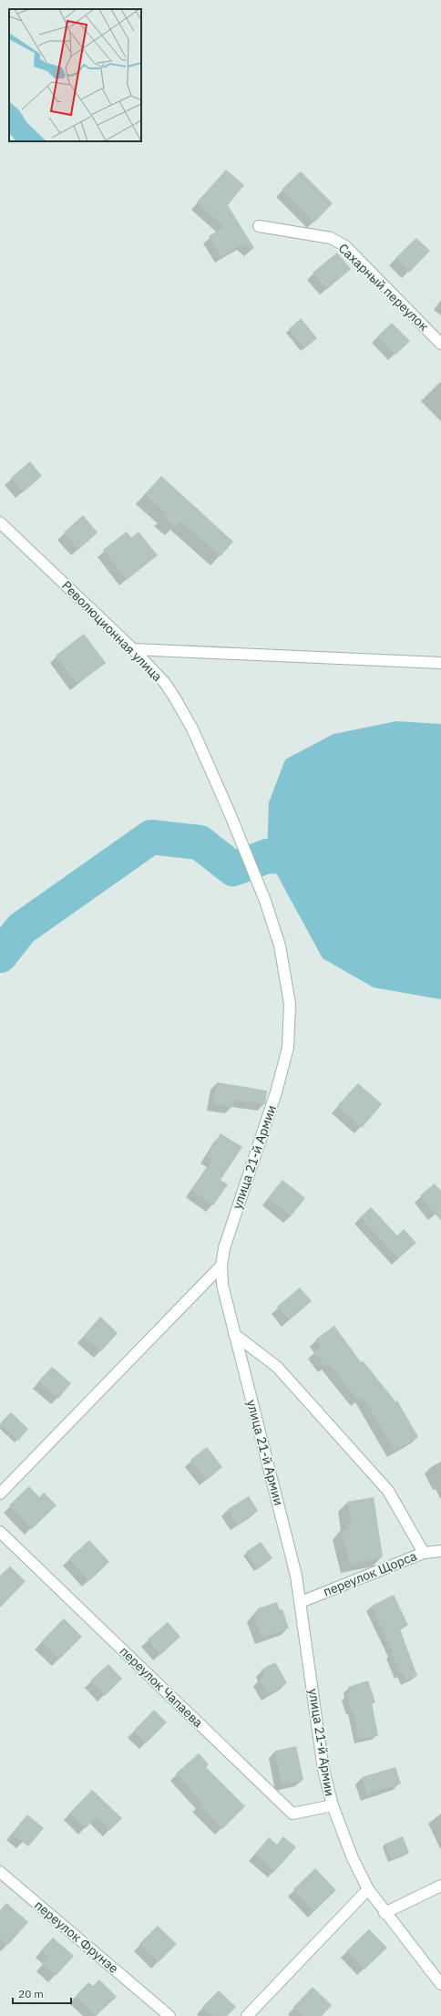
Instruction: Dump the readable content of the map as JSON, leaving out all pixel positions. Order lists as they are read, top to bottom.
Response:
{
  "streets": {
    "street": [
      "Сахарный переулок",
      "Революционная улица",
      "улица 21-й Армии",
      "переулок Щорса",
      "переулок Чапаева",
      "переулок Фрунзе"
    ]
  },
  "crossings": [
    ["Революционная улица", "улица 21-й Армии"],
    ["улица 21-й Армии", "переулок Щорса"],
    ["улица 21-й Армии", "переулок Чапаева"]
  ],
  "scale_bar": "20 m"
}
